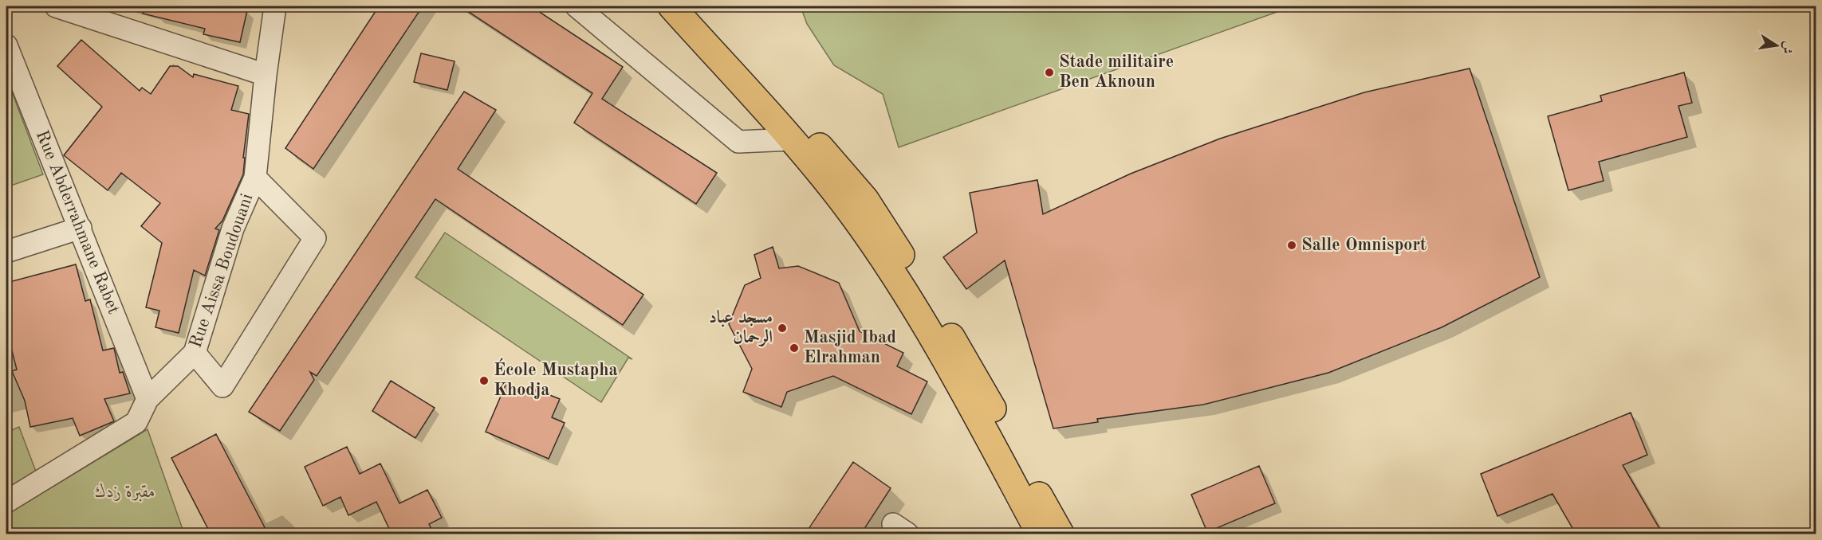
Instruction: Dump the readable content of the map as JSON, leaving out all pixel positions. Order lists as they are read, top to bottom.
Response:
{
  "streets": {
    "street": ["Rue Abderrahmane Rabet", "Rue Aissa Boudouani"]
  },
  "crossings": [
    ["Rue Abderrahmane Rabet", "Rue Aissa Boudouani"]
  ],
  "parks": ["مقبرة زدك"],
  "places": [
    "Stade militaire Ben Aknoun",
    "Salle Omnisport",
    "مسجد عباد الرحمان",
    "Masjid Ibad Elrahman",
    "École Mustapha Khodja"
  ],
  "north": "right"
}
